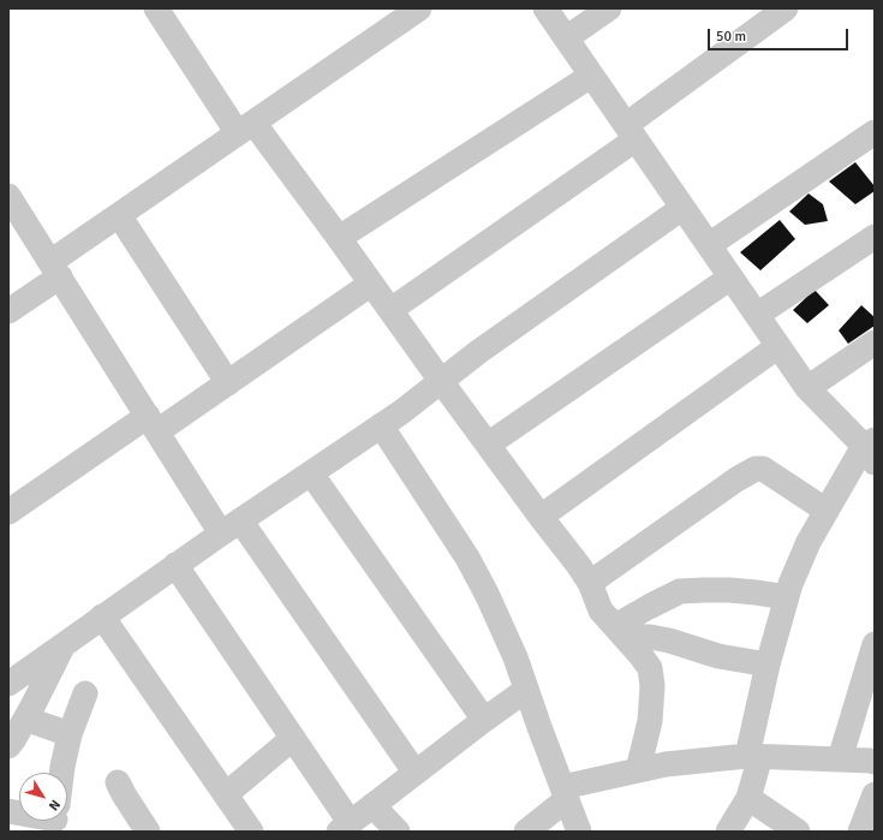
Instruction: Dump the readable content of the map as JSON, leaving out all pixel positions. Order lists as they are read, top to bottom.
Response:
{
  "scale_bar": "50 m",
  "north": "bottom right"
}
